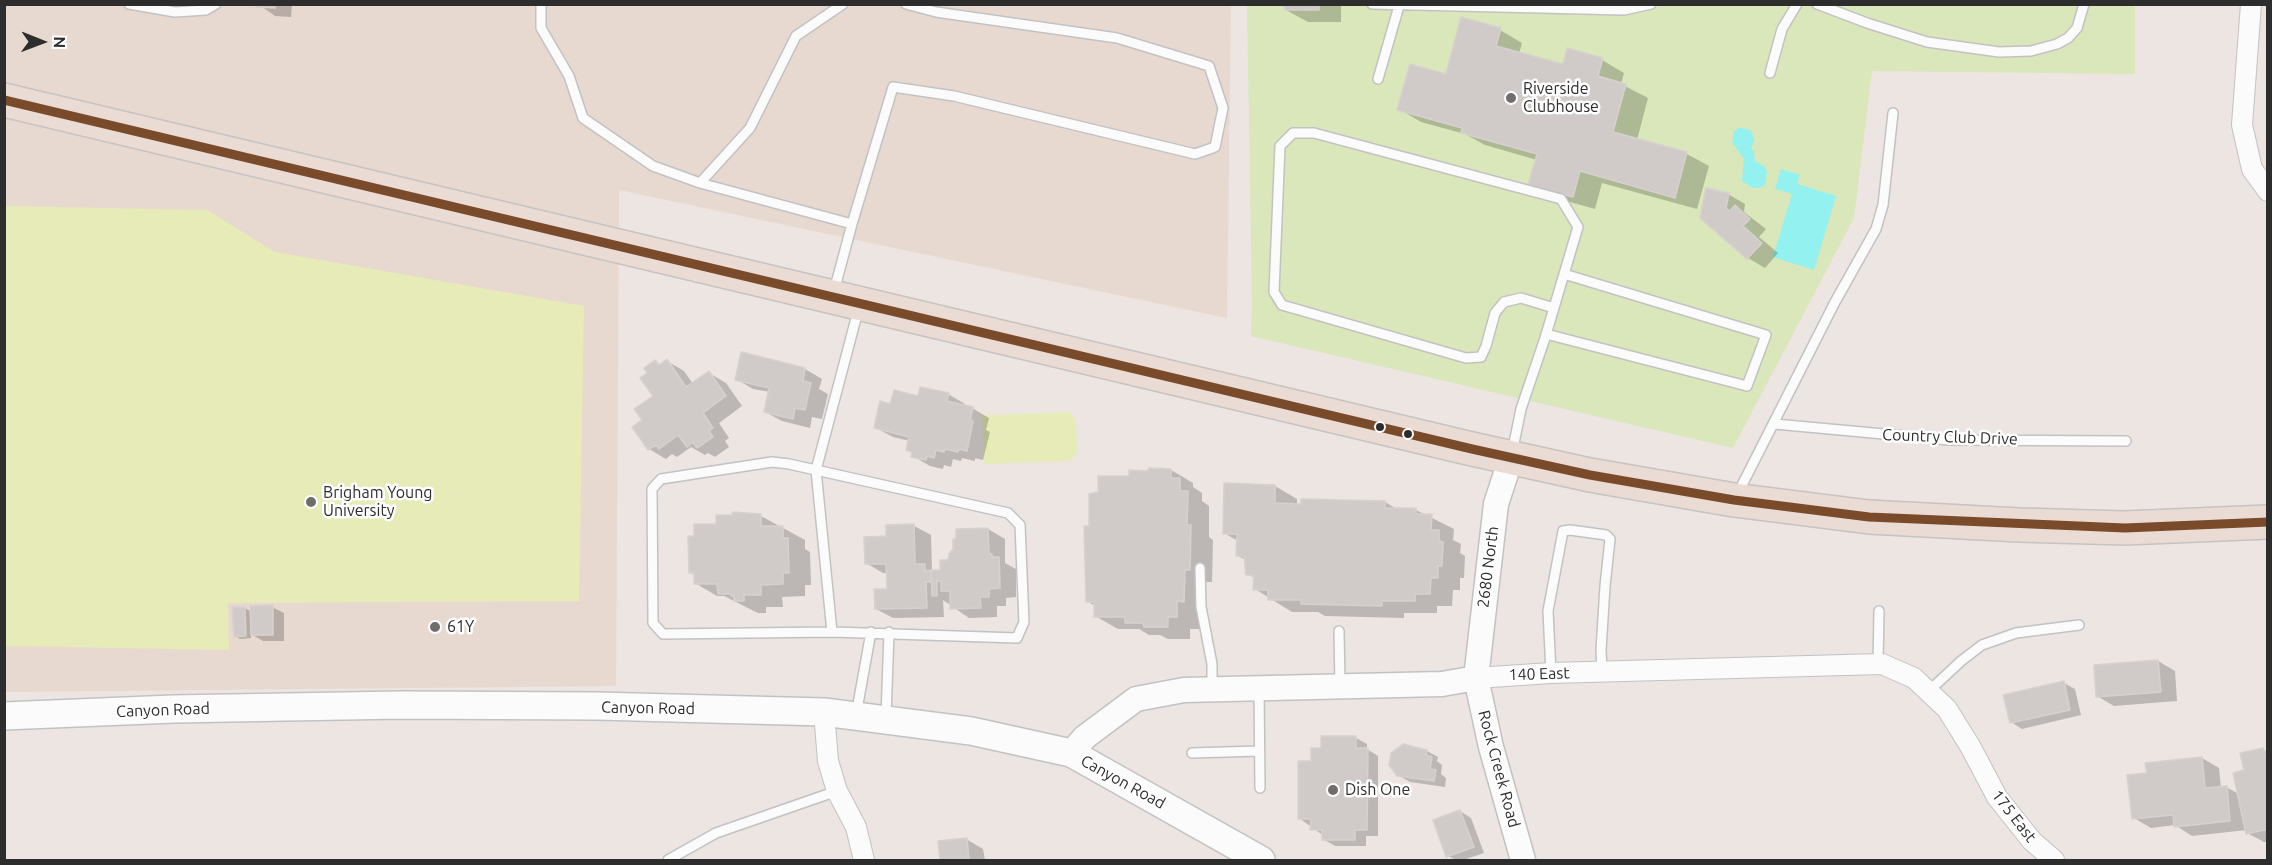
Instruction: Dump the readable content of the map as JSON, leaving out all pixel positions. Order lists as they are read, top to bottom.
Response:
{
  "streets": {
    "main road": ["Canyon Road"],
    "street": [
      "2680 North",
      "140 East",
      "Rock Creek Road",
      "175 East"
    ],
    "lane": ["Country Club Drive"]
  },
  "crossings": [
    ["2680 North", "140 East"],
    ["2680 North", "Rock Creek Road"],
    ["140 East", "Canyon Road"],
    ["140 East", "Rock Creek Road"],
    ["140 East", "175 East"]
  ],
  "places": [
    "Riverside Clubhouse",
    "Brigham Young University",
    "61Y",
    "Dish One"
  ],
  "north": "right"
}
